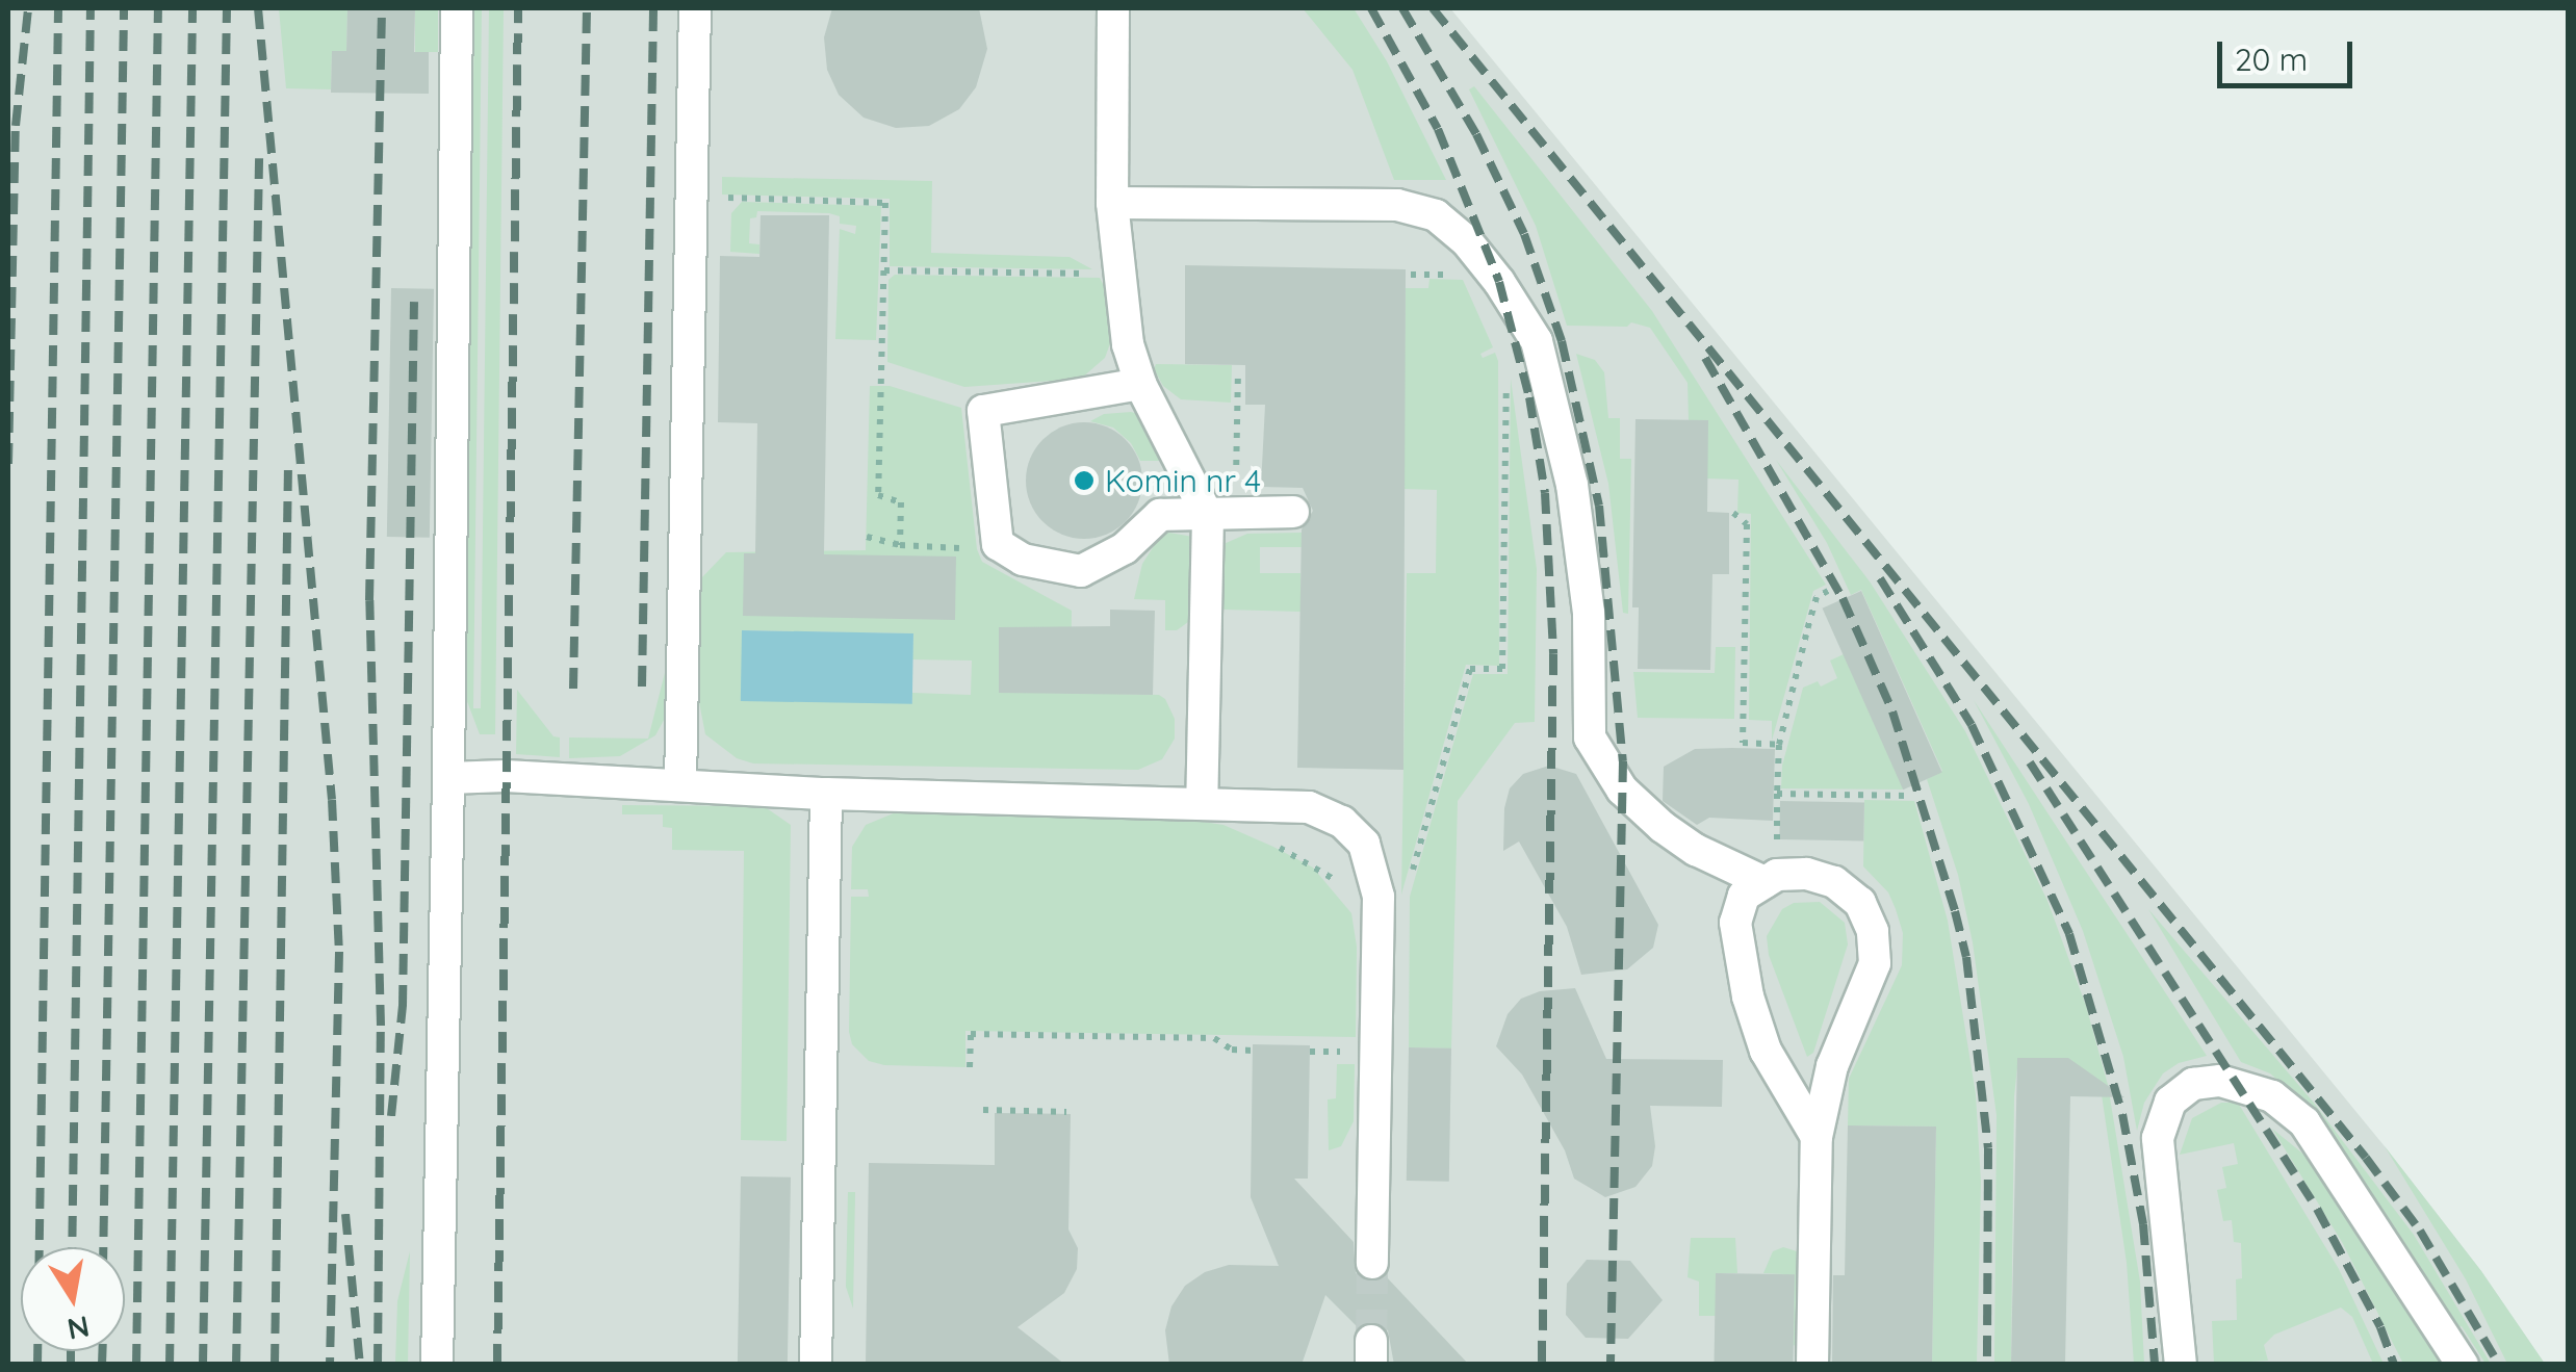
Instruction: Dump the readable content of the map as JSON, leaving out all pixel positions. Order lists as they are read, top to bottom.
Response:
{
  "places": ["Komin nr 4"],
  "scale_bar": "20 m",
  "north": "bottom"
}
